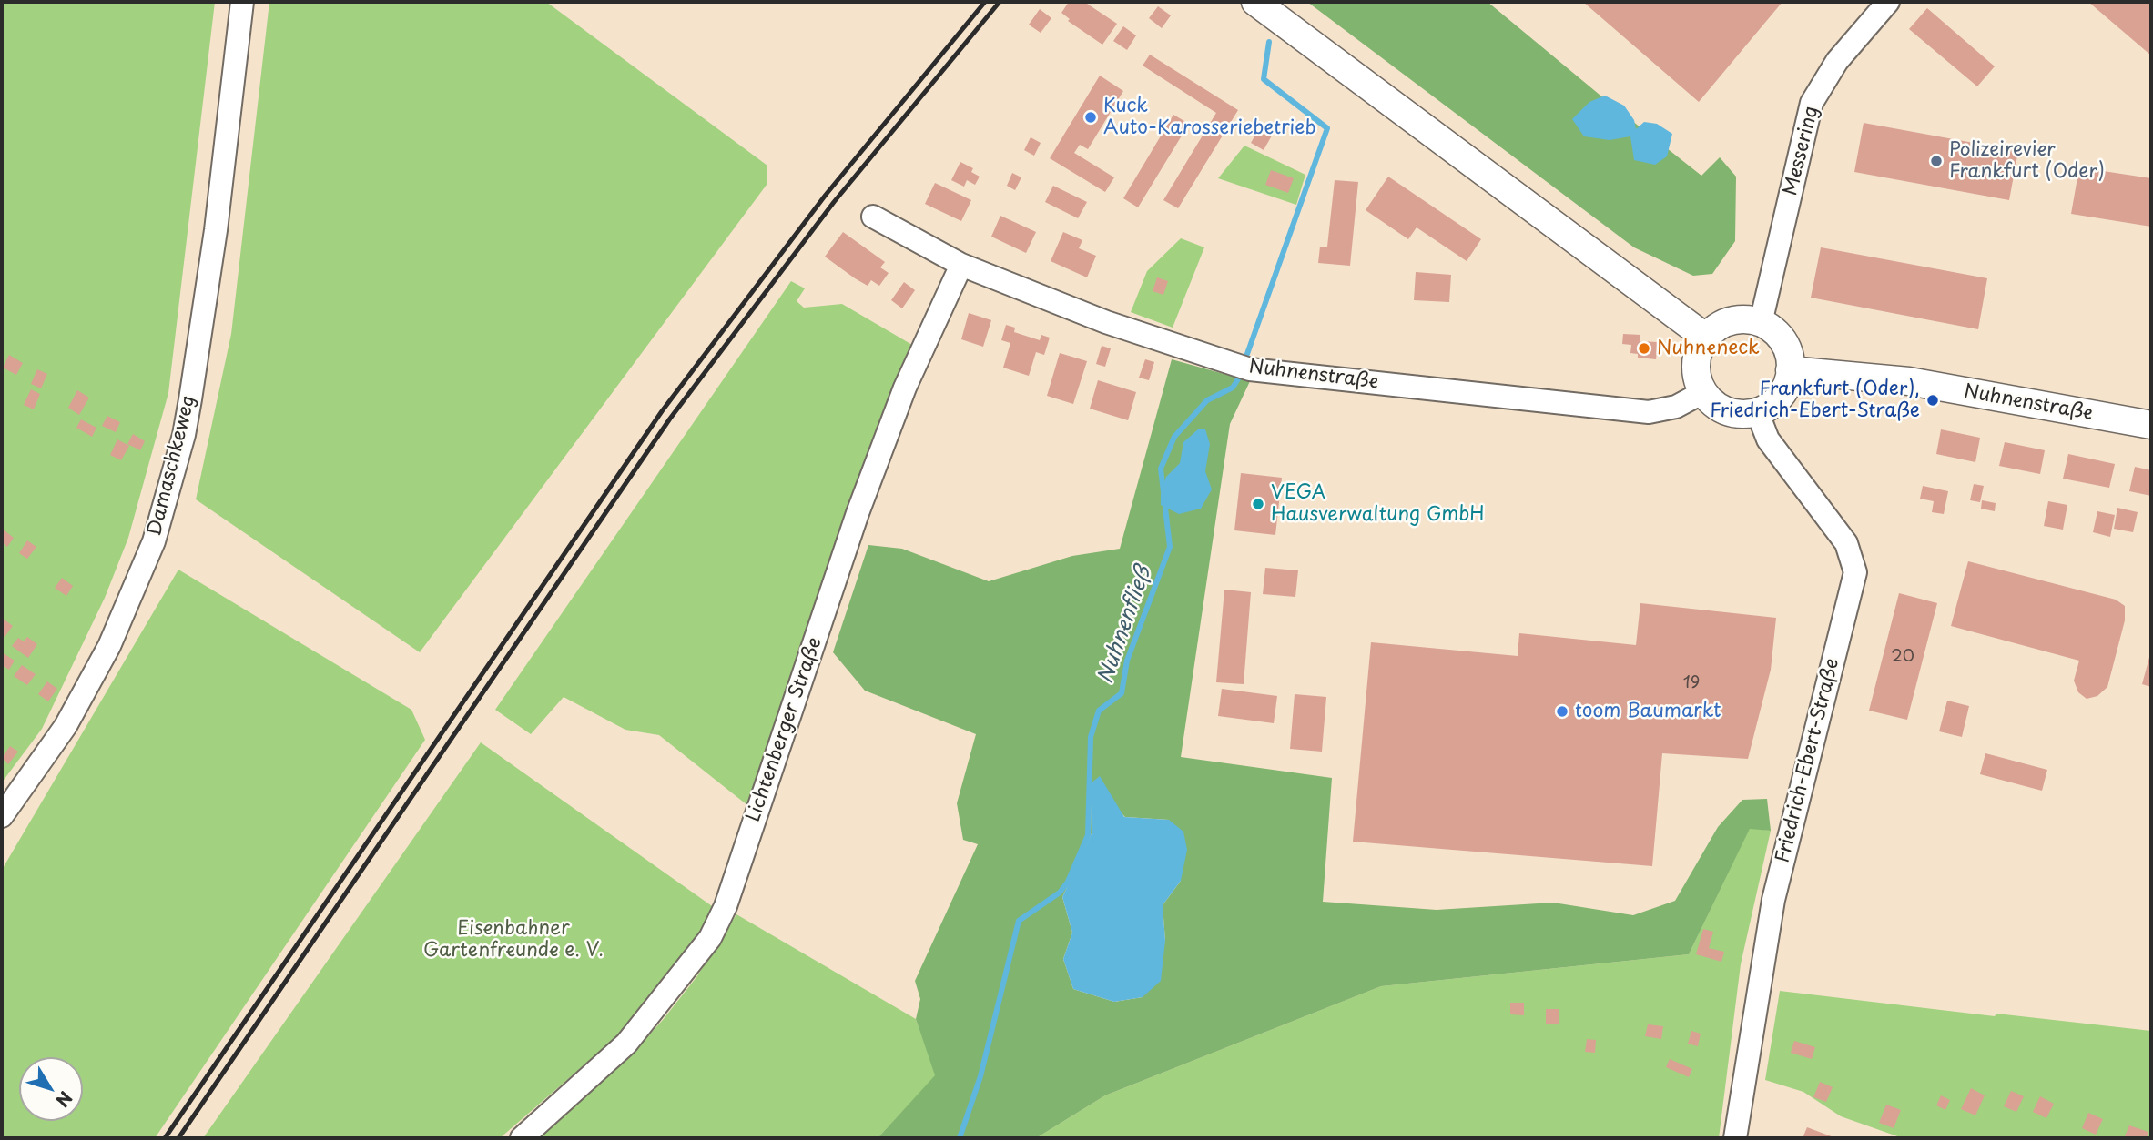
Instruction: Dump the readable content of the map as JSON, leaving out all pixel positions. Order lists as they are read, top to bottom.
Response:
{
  "streets": {
    "main road": ["Nuhnenstraße"],
    "street": [
      "Messering",
      "Damaschkeweg",
      "Lichtenberger Straße",
      "Friedrich-Ebert-Straße"
    ]
  },
  "crossings": [
    ["Messering", "Nuhnenstraße"],
    ["Messering", "Friedrich-Ebert-Straße"],
    ["Nuhnenstraße", "Lichtenberger Straße"],
    ["Nuhnenstraße", "Friedrich-Ebert-Straße"]
  ],
  "water": ["Nuhnenfließ"],
  "parks": ["Eisenbahner Gartenfreunde e. V."],
  "places": [
    "Kuck Auto-Karosseriebetrieb",
    "Polizeirevier Frankfurt (Oder)",
    "Nuhneneck",
    "Frankfurt (Oder), Friedrich-Ebert-Straße",
    "VEGA Hausverwaltung GmbH",
    "toom Baumarkt"
  ],
  "house_numbers": ["20", "19"],
  "north": "bottom right"
}
